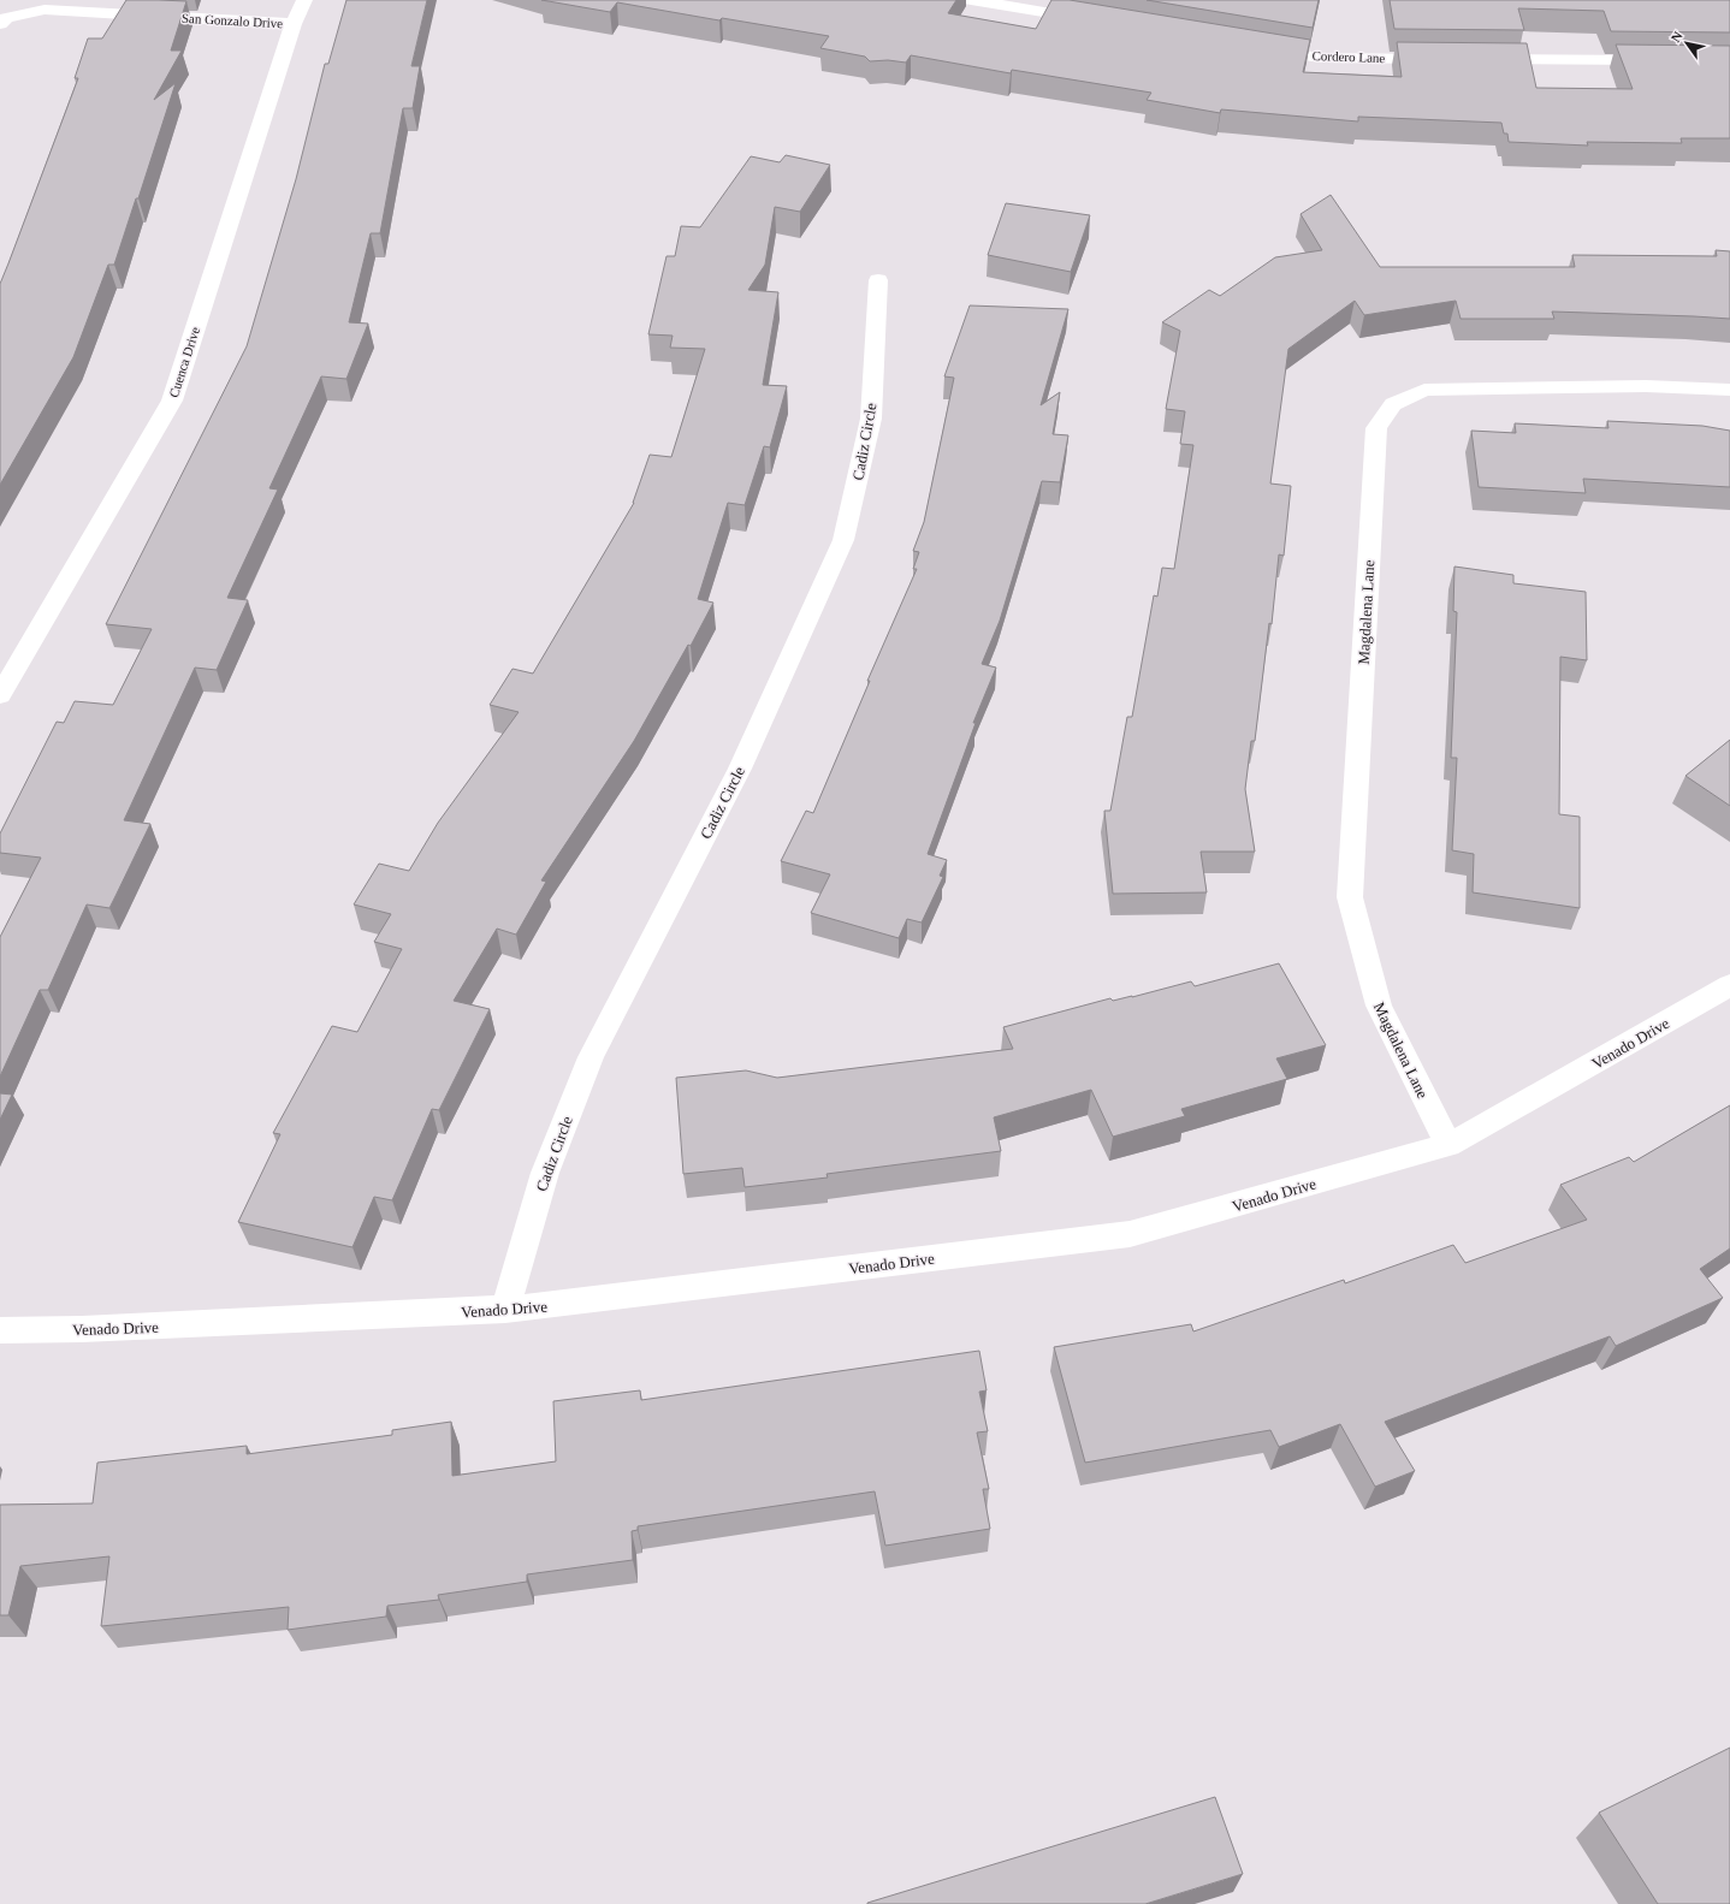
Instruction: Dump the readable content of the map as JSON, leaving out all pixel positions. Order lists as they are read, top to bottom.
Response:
{
  "streets": {
    "street": [
      "San Gonzalo Drive",
      "Cordero Lane",
      "Cuenca Drive",
      "Cadiz Circle",
      "Magdalena Lane",
      "Venado Drive"
    ]
  },
  "crossings": [
    ["San Gonzalo Drive", "Cuenca Drive"],
    ["Cadiz Circle", "Venado Drive"],
    ["Magdalena Lane", "Venado Drive"]
  ],
  "north": "top left"
}
